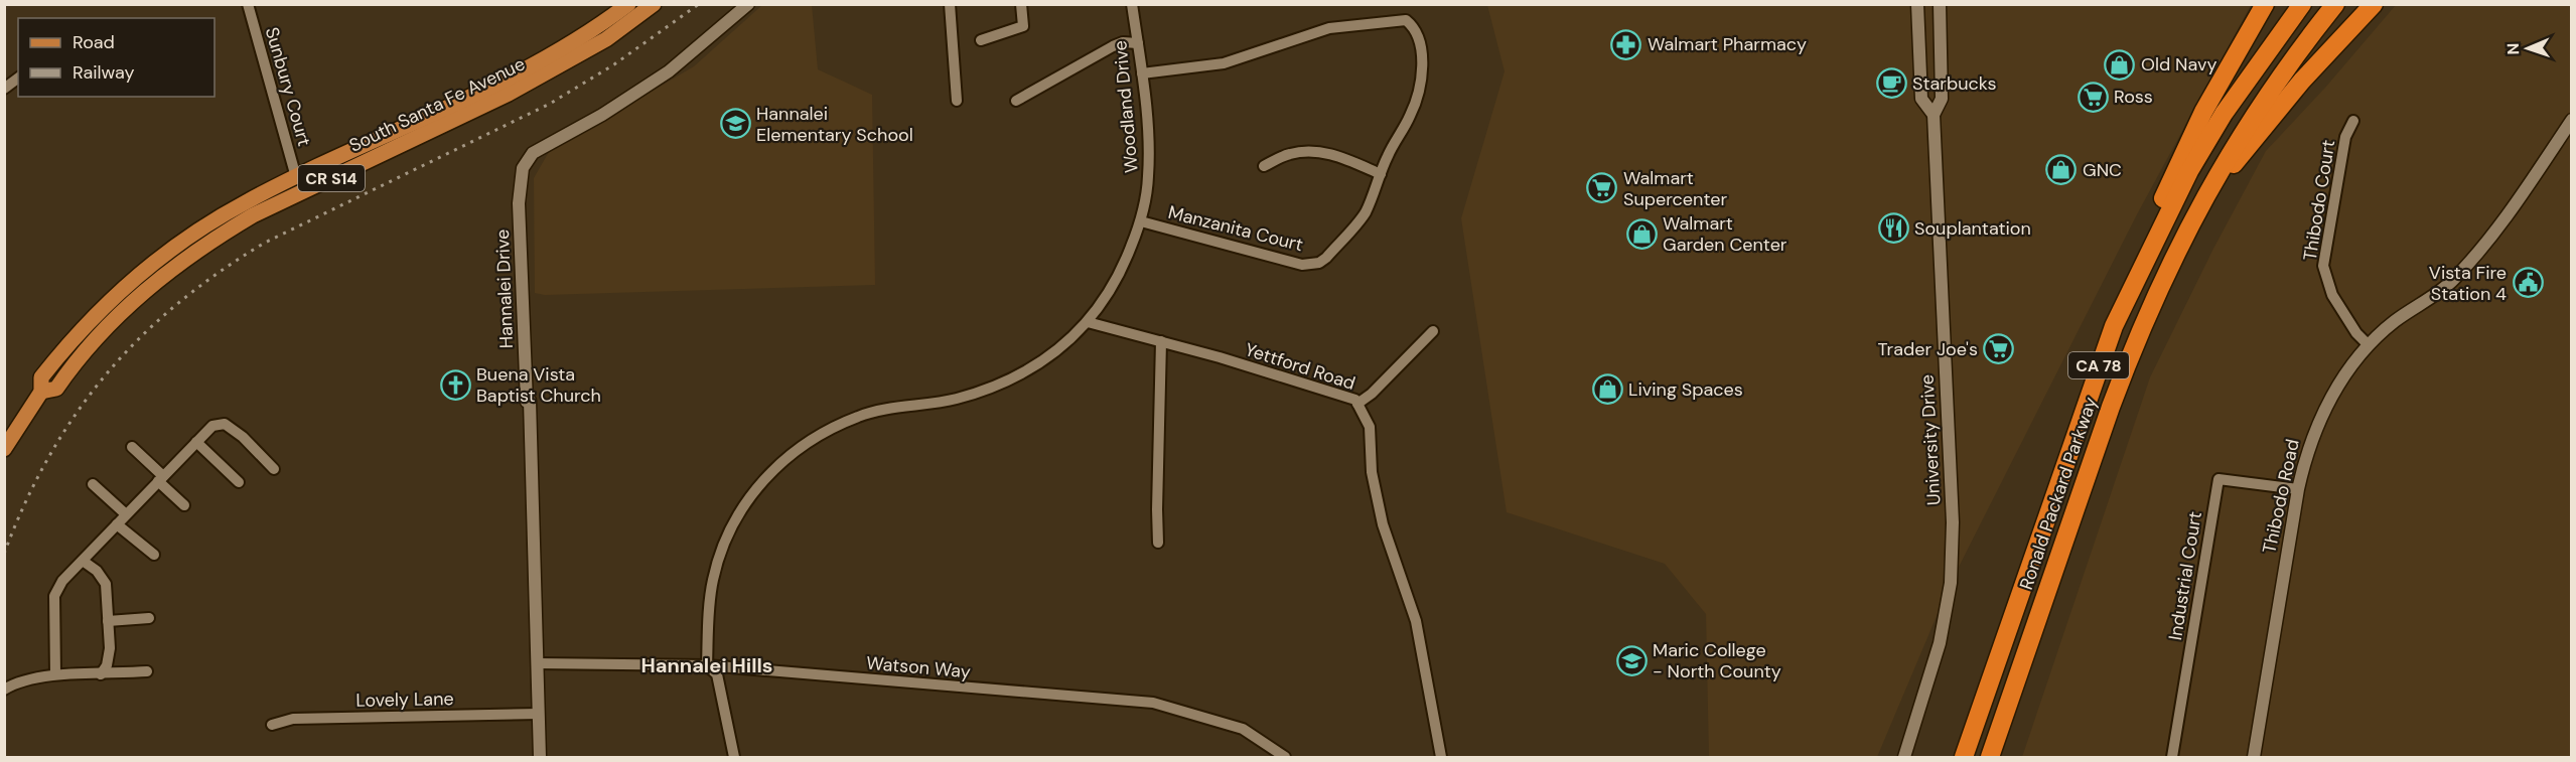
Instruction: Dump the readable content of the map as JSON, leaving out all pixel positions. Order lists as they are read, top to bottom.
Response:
{
  "streets": {
    "highway": ["CA 78", "Ronald Packard Parkway"],
    "main road": ["South Santa Fe Avenue", "CR S14"],
    "street": [
      "Sunbury Court",
      "Woodland Drive",
      "Thibodo Court",
      "Manzanita Court",
      "Hannalei Drive",
      "Yettford Road",
      "University Drive",
      "Thibodo Road",
      "Industrial Court",
      "Watson Way",
      "Lovely Lane"
    ]
  },
  "crossings": [
    ["Sunbury Court", "South Santa Fe Avenue"],
    ["Woodland Drive", "Manzanita Court"],
    ["Woodland Drive", "Yettford Road"],
    ["Woodland Drive", "Watson Way"],
    ["Thibodo Court", "Thibodo Road"],
    ["Hannalei Drive", "Watson Way"],
    ["Hannalei Drive", "Lovely Lane"],
    ["Thibodo Road", "Industrial Court"]
  ],
  "districts": ["Hannalei Hills"],
  "places": {
    "pharmacy": ["Walmart Pharmacy"],
    "shop": [
      "Old Navy",
      "GNC",
      "Walmart Garden Center",
      "Living Spaces"
    ],
    "cafe": ["Starbucks"],
    "supermarket": ["Ross", "Walmart Supercenter", "Trader Joe's"],
    "school or university": ["Hannalei Elementary School", "Maric College - North County"],
    "restaurant": ["Souplantation"],
    "public building": ["Vista Fire Station 4"],
    "church": ["Buena Vista Baptist Church"]
  },
  "legend": ["Road", "Railway"],
  "north": "left"
}
